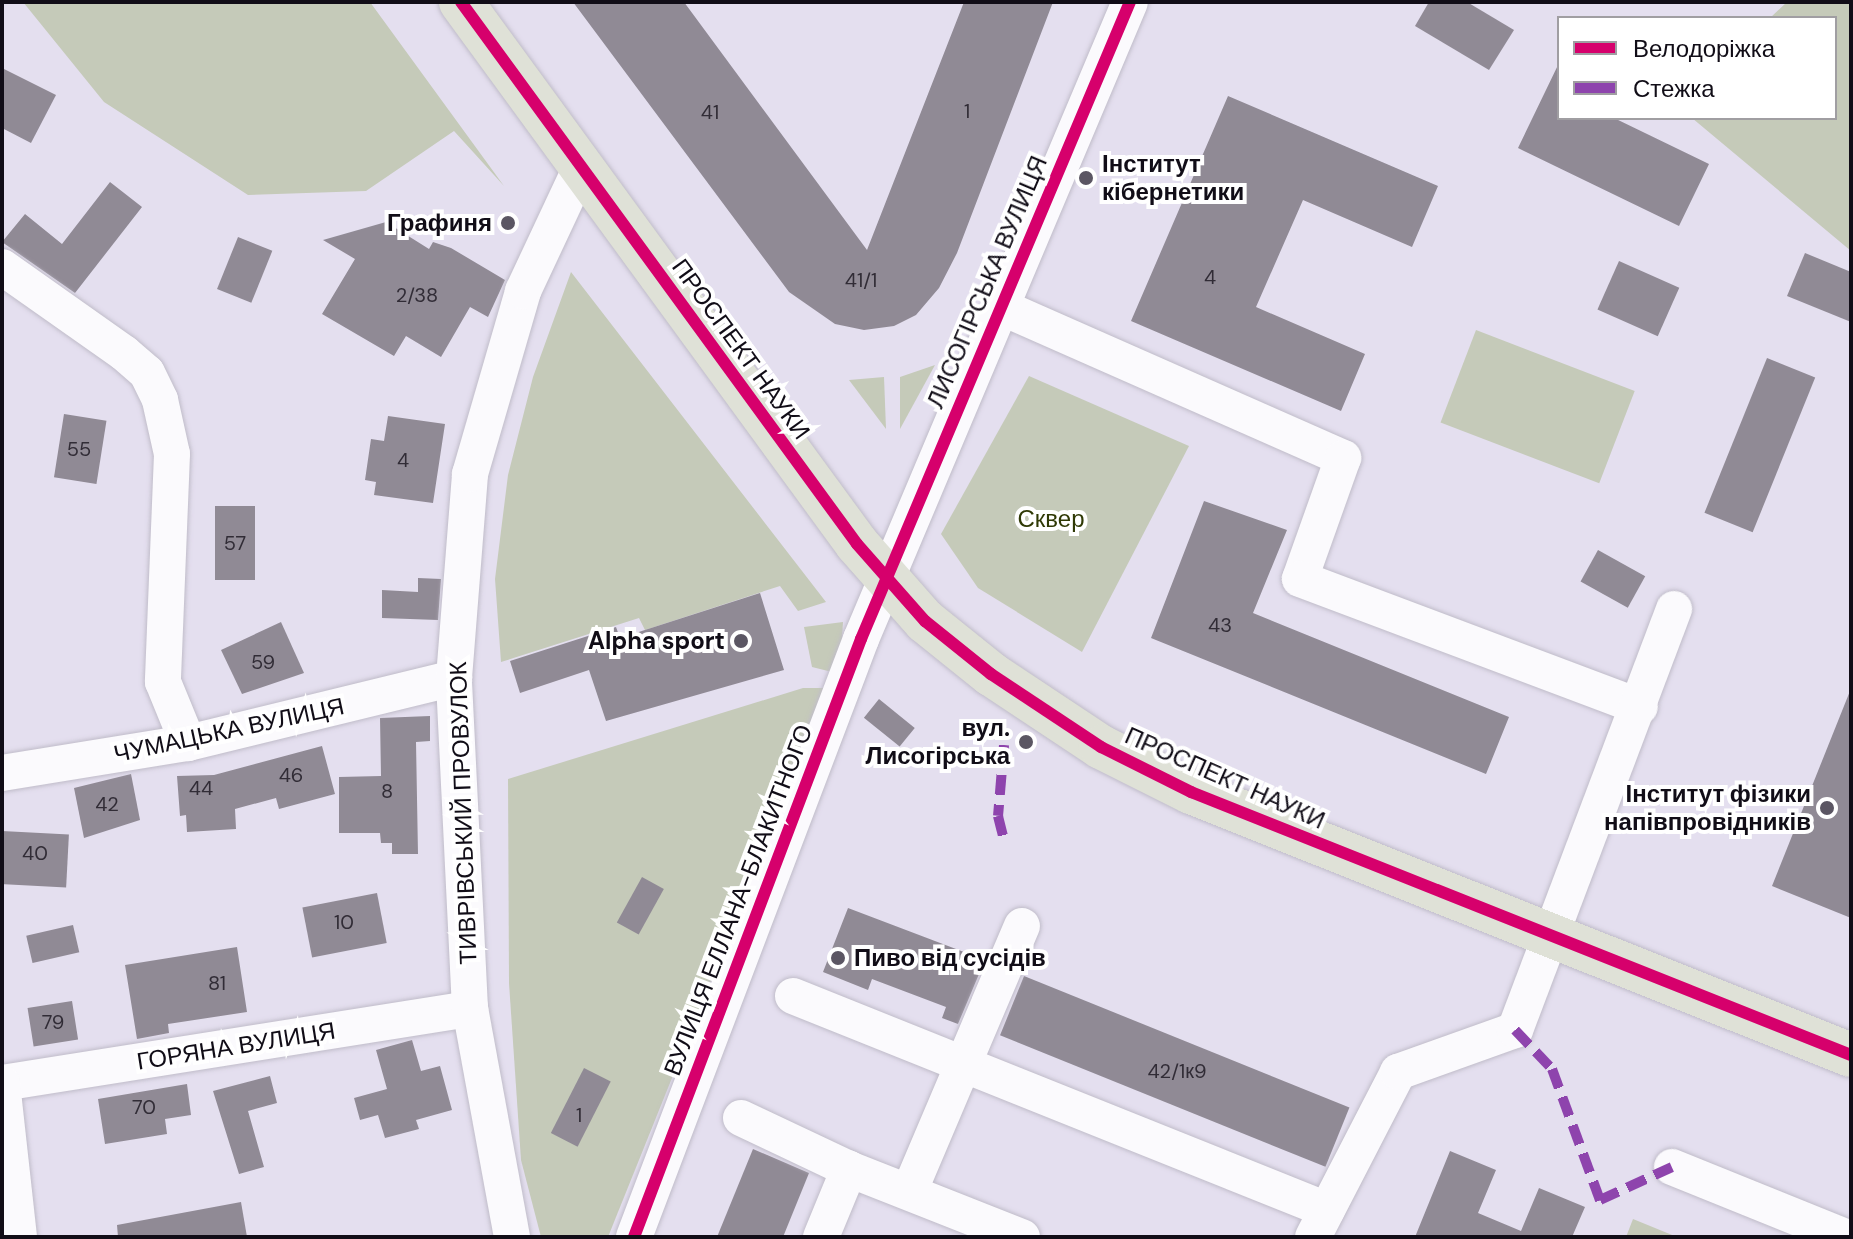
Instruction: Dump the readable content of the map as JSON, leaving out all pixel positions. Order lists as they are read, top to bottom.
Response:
{
  "streets": {
    "main road": ["ПРОСПЕКТ НАУКИ"],
    "street": [
      "ЛИСОГІРСЬКА ВУЛИЦЯ",
      "ЧУМАЦЬКА ВУЛИЦЯ",
      "ТИВРІВСЬКИЙ ПРОВУЛОК",
      "ВУЛИЦЯ ЕЛЛАНА-БЛАКИТНОГО",
      "ГОРЯНА ВУЛИЦЯ"
    ]
  },
  "crossings": [
    ["ЛИСОГІРСЬКА ВУЛИЦЯ", "ПРОСПЕКТ НАУКИ"],
    ["ЛИСОГІРСЬКА ВУЛИЦЯ", "ВУЛИЦЯ ЕЛЛАНА-БЛАКИТНОГО"],
    ["ПРОСПЕКТ НАУКИ", "ТИВРІВСЬКИЙ ПРОВУЛОК"],
    ["ПРОСПЕКТ НАУКИ", "ВУЛИЦЯ ЕЛЛАНА-БЛАКИТНОГО"],
    ["ЧУМАЦЬКА ВУЛИЦЯ", "ТИВРІВСЬКИЙ ПРОВУЛОК"],
    ["ТИВРІВСЬКИЙ ПРОВУЛОК", "ГОРЯНА ВУЛИЦЯ"]
  ],
  "parks": ["Сквер"],
  "places": [
    "Інститут кібернетики",
    "Графиня",
    "Alpha sport",
    "вул. Лисогірська",
    "Інститут фізики напівпровідників",
    "Пиво від сусідів"
  ],
  "house_numbers": [
    "1",
    "41",
    "4",
    "41/1",
    "2/38",
    "55",
    "4",
    "57",
    "43",
    "59",
    "46",
    "44",
    "8",
    "42",
    "40",
    "10",
    "81",
    "79",
    "42/1к9",
    "70",
    "1"
  ],
  "legend": ["Велодоріжка", "Стежка"]
}
